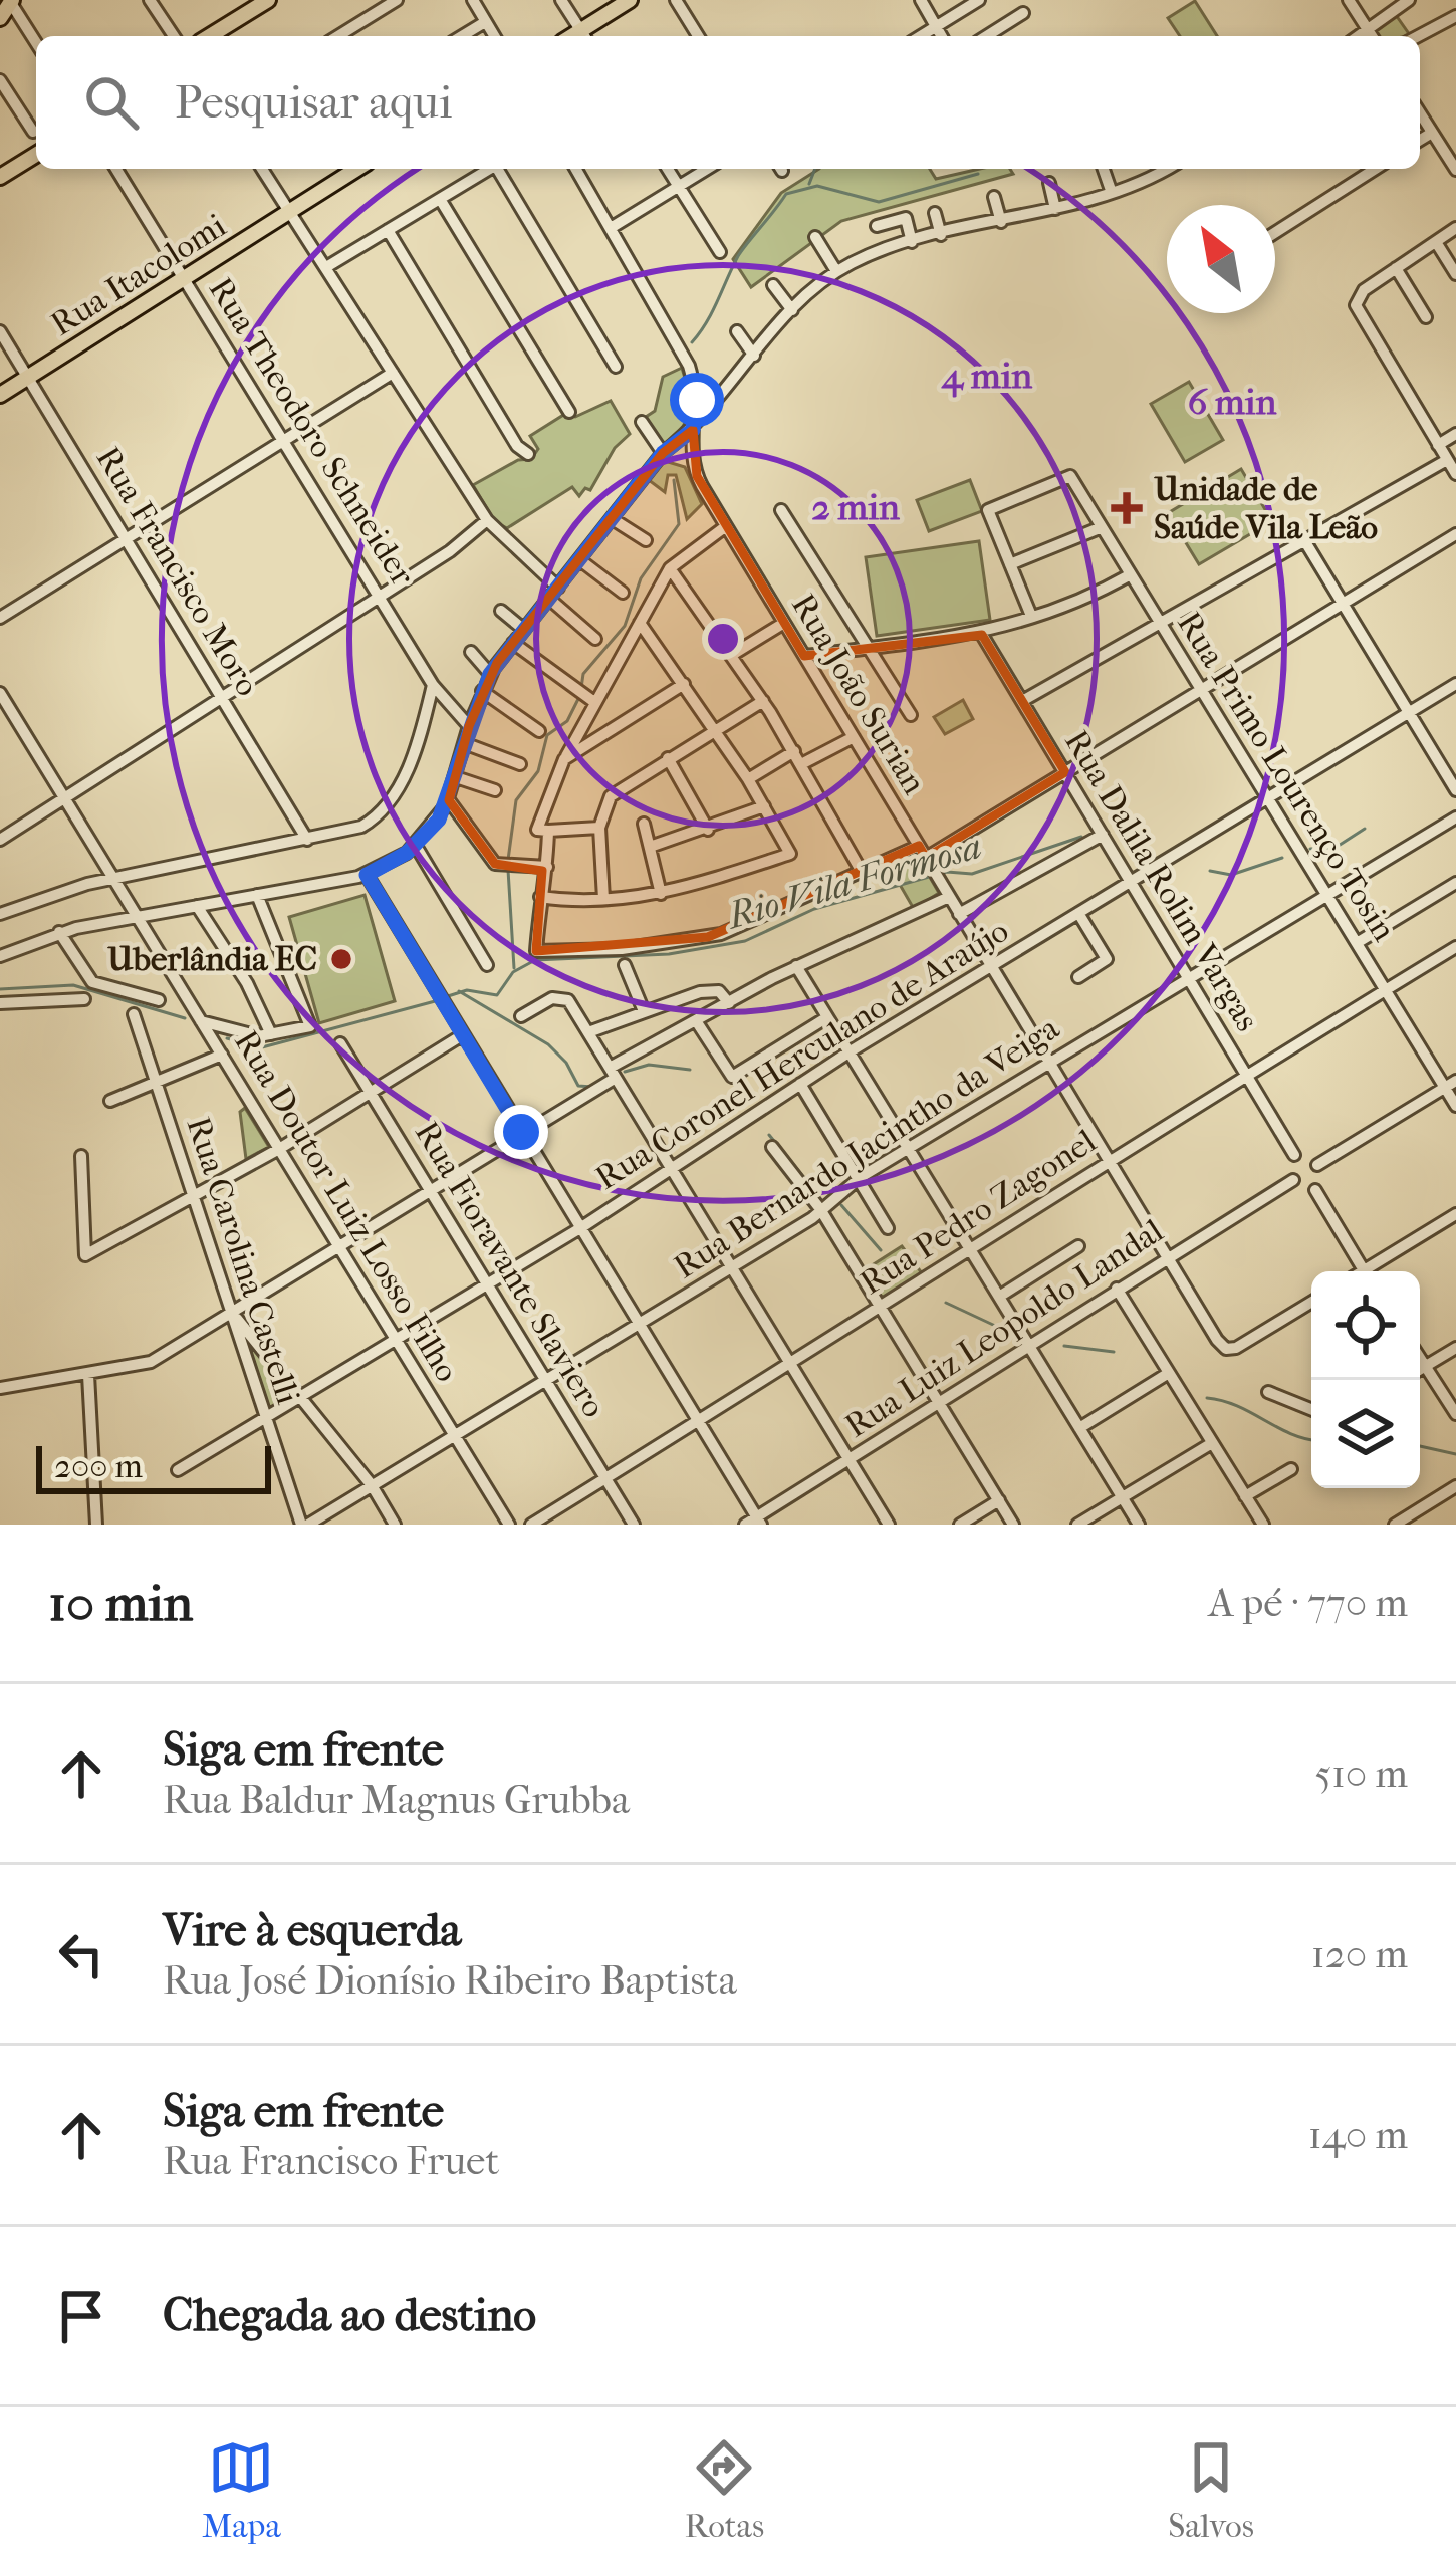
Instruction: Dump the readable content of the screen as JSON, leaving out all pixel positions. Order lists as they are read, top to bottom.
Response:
{
  "streets": {
    "main road": ["Rua Itacolomi"],
    "street": [
      "Rua Theodoro Schneider",
      "Rua Francisco Moro",
      "Rua João Surian",
      "Rua Primo Lourenço Tosin",
      "Rua Dalila Rolim Vargas",
      "Rua Coronel Herculano de Araújo",
      "Rua Bernardo Jacintho da Veiga",
      "Rua Doutor Luiz Losso Filho",
      "Rua Pedro Zagonel",
      "Rua Carolina Castelli",
      "Rua Fioravante Slaviero",
      "Rua Luiz Leopoldo Landal"
    ]
  },
  "crossings": [
    ["Rua Itacolomi", "Rua Theodoro Schneider"],
    ["Rua Itacolomi", "Rua Francisco Moro"],
    ["Rua João Surian", "Rua Coronel Herculano de Araújo"],
    ["Rua João Surian", "Rua Bernardo Jacintho da Veiga"],
    ["Rua João Surian", "Rua Pedro Zagonel"],
    ["Rua João Surian", "Rua Luiz Leopoldo Landal"],
    ["Rua Primo Lourenço Tosin", "Rua Coronel Herculano de Araújo"],
    ["Rua Primo Lourenço Tosin", "Rua Bernardo Jacintho da Veiga"],
    ["Rua Primo Lourenço Tosin", "Rua Pedro Zagonel"],
    ["Rua Dalila Rolim Vargas", "Rua Coronel Herculano de Araújo"],
    ["Rua Dalila Rolim Vargas", "Rua Bernardo Jacintho da Veiga"],
    ["Rua Dalila Rolim Vargas", "Rua Pedro Zagonel"],
    ["Rua Coronel Herculano de Araújo", "Rua Doutor Luiz Losso Filho"],
    ["Rua Coronel Herculano de Araújo", "Rua Carolina Castelli"],
    ["Rua Coronel Herculano de Araújo", "Rua Fioravante Slaviero"],
    ["Rua Bernardo Jacintho da Veiga", "Rua Doutor Luiz Losso Filho"],
    ["Rua Bernardo Jacintho da Veiga", "Rua Carolina Castelli"],
    ["Rua Bernardo Jacintho da Veiga", "Rua Fioravante Slaviero"],
    ["Rua Pedro Zagonel", "Rua Fioravante Slaviero"]
  ],
  "water": ["Rio Vila Formosa"],
  "places": {
    "health": ["Unidade de Saúde Vila Leão"],
    "other": ["Uberlândia EC"]
  },
  "scale_bar": "200 m",
  "north": "top left",
  "page": {
    "search": "Pesquisar aqui",
    "scale": "200 m",
    "heading": ["10 min", "A pé · 770 m"],
    "list": [
      ["Siga em frente", "Rua Baldur Magnus Grubba", "510 m"],
      ["Vire à esquerda", "Rua José Dionísio Ribeiro Baptista", "120 m"],
      ["Siga em frente", "Rua Francisco Fruet", "140 m"],
      "Chegada ao destino"
    ],
    "nav": ["Mapa", "Rotas", "Salvos"]
  },
  "rings": ["4 min", "6 min", "2 min"]
}
